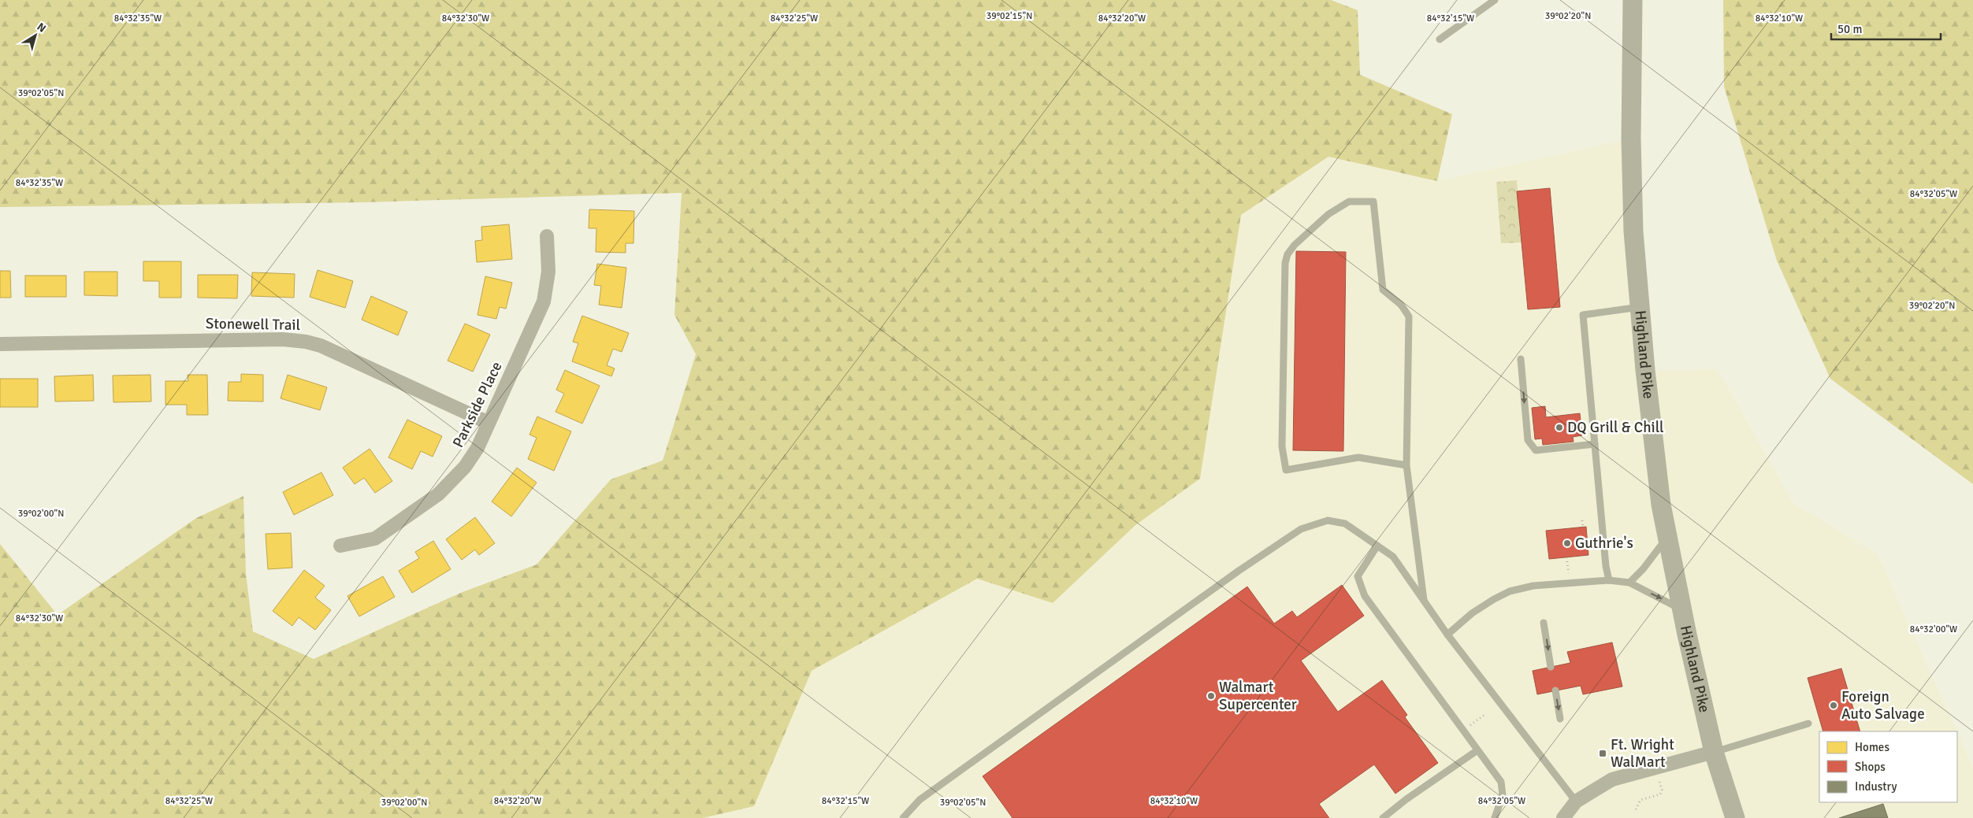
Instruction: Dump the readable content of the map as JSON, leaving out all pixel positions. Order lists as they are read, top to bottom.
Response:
{
  "streets": {
    "main road": ["Highland Pike"],
    "street": ["Stonewell Trail", "Parkside Place"]
  },
  "crossings": [
    ["Stonewell Trail", "Parkside Place"]
  ],
  "places": {
    "other": [
      "DQ Grill & Chill",
      "Guthrie's",
      "Walmart Supercenter",
      "Foreign Auto Salvage"
    ],
    "transit": ["Ft. Wright WalMart"]
  },
  "legend": ["Homes", "Shops", "Industry"],
  "scale_bar": "50 m",
  "north": "top right",
  "coordinates": [
    "39°02'15\"N",
    "39°02'20\"N",
    "84°32'35\"W",
    "84°32'30\"W",
    "84°32'25\"W",
    "84°32'20\"W",
    "84°32'15\"W",
    "84°32'10\"W",
    "39°02'05\"N",
    "84°32'05\"W",
    "39°02'00\"N",
    "84°32'00\"W"
  ]
}
